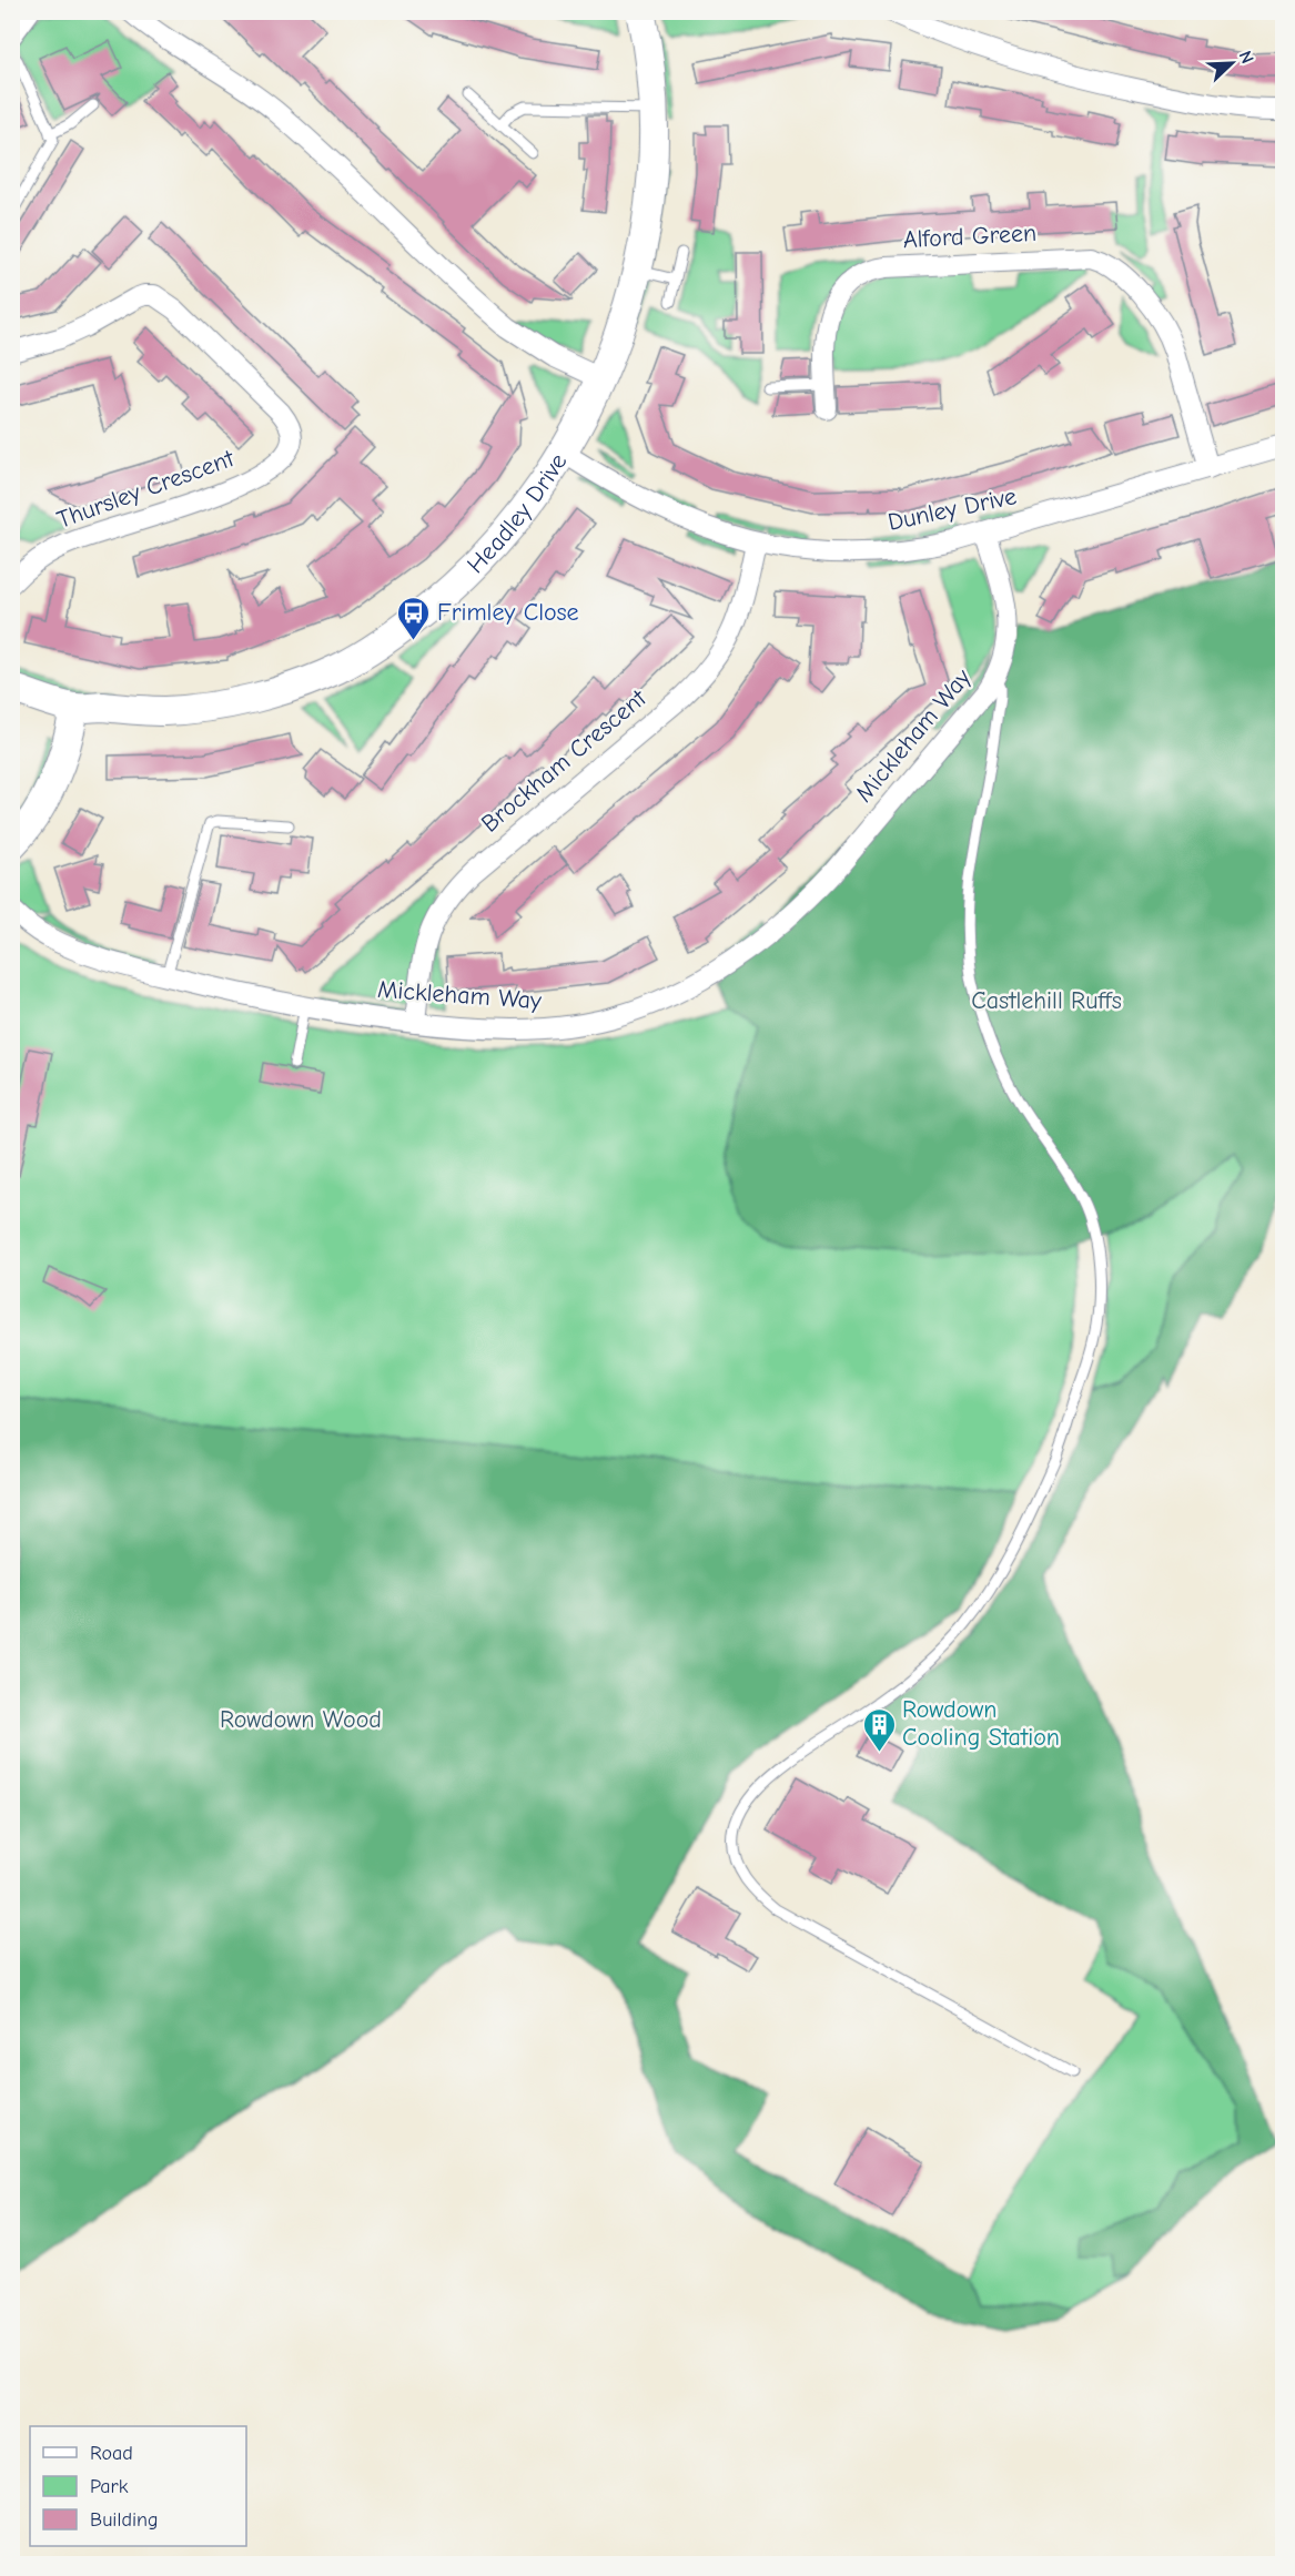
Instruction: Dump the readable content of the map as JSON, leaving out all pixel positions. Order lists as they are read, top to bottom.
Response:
{
  "streets": {
    "street": [
      "Alford Green",
      "Thursley Crescent",
      "Dunley Drive",
      "Headley Drive",
      "Mickleham Way",
      "Brockham Crescent"
    ]
  },
  "crossings": [
    ["Alford Green", "Dunley Drive"],
    ["Dunley Drive", "Headley Drive"],
    ["Dunley Drive", "Mickleham Way"],
    ["Dunley Drive", "Brockham Crescent"],
    ["Mickleham Way", "Brockham Crescent"]
  ],
  "parks": ["Castlehill Ruffs", "Rowdown Wood"],
  "places": {
    "bus stop": ["Frimley Close"],
    "building": ["Rowdown Cooling Station"]
  },
  "legend": ["Road", "Park", "Building"],
  "north": "top right"
}
